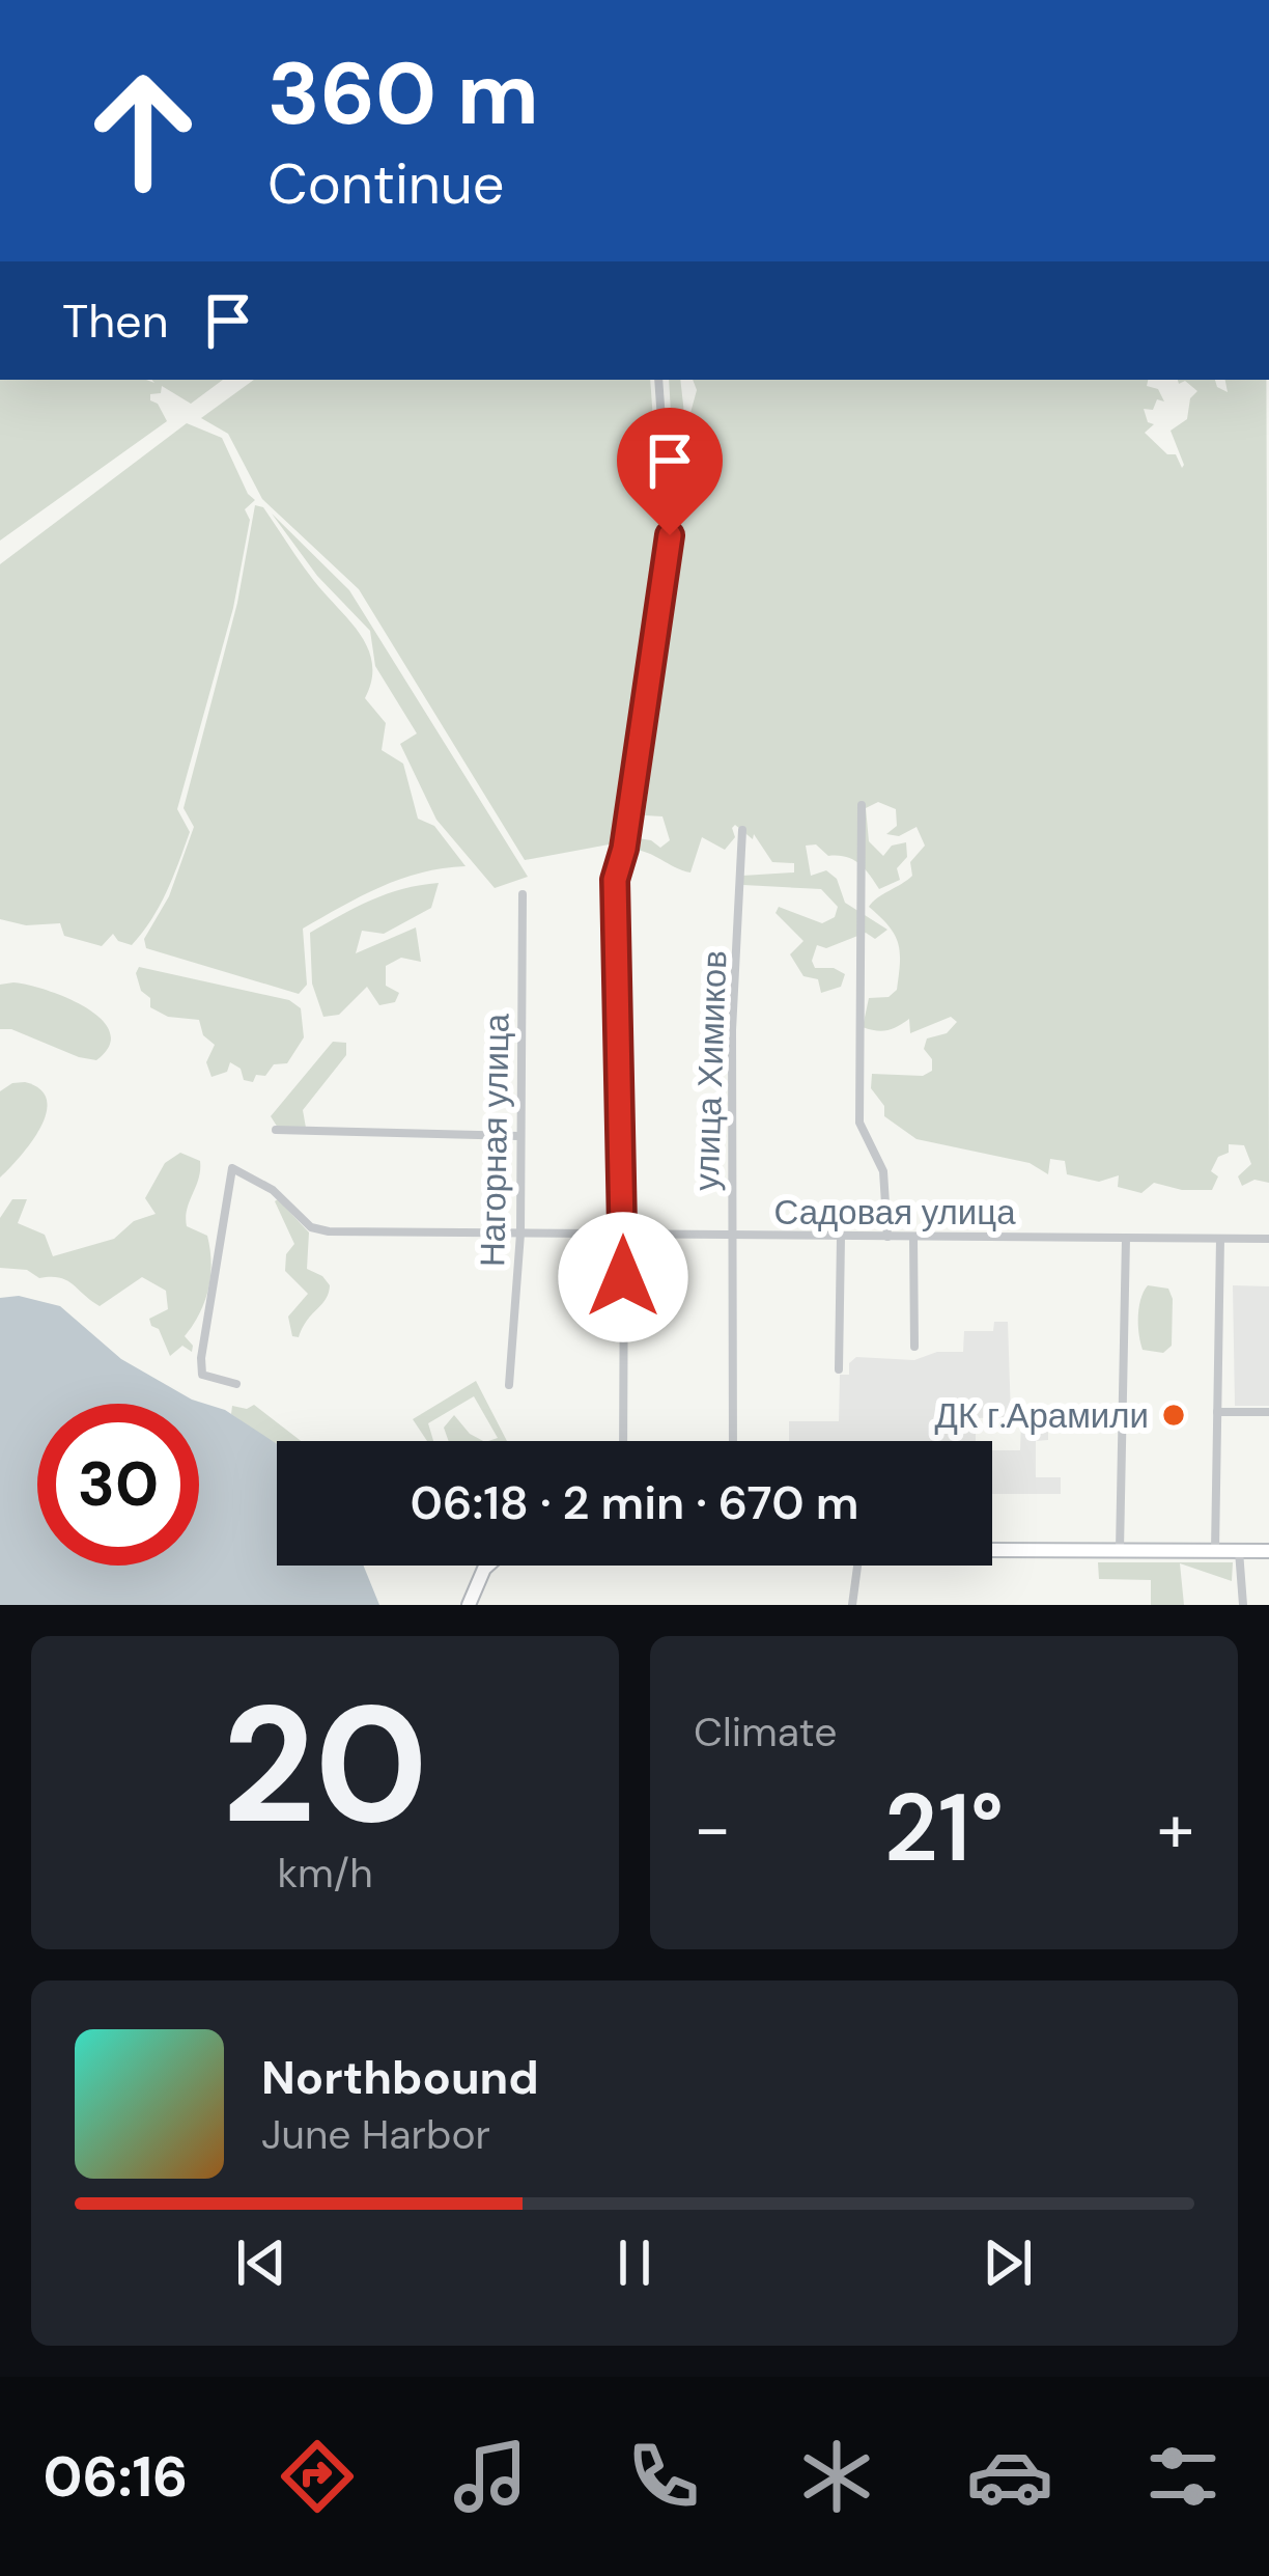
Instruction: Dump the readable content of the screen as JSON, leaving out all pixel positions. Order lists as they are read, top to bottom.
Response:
{
  "streets": {
    "street": ["улица Химиков", "Нагорная улица", "Садовая улица"]
  },
  "crossings": [
    ["улица Химиков", "Садовая улица"],
    ["Нагорная улица", "Садовая улица"]
  ],
  "places": ["ДК г.Арамили"],
  "page": {
    "turn": ["360 m", "Continue"],
    "then": "Then",
    "limit": "30",
    "trip": "06:18 · 2 min · 670 m",
    "tile": [
      ["20", "km/h"],
      "Climate"
    ],
    "heat": ["−", "21°", "+"],
    "song": ["Northbound", "June Harbor"],
    "tabs": "06:16"
  }
}
